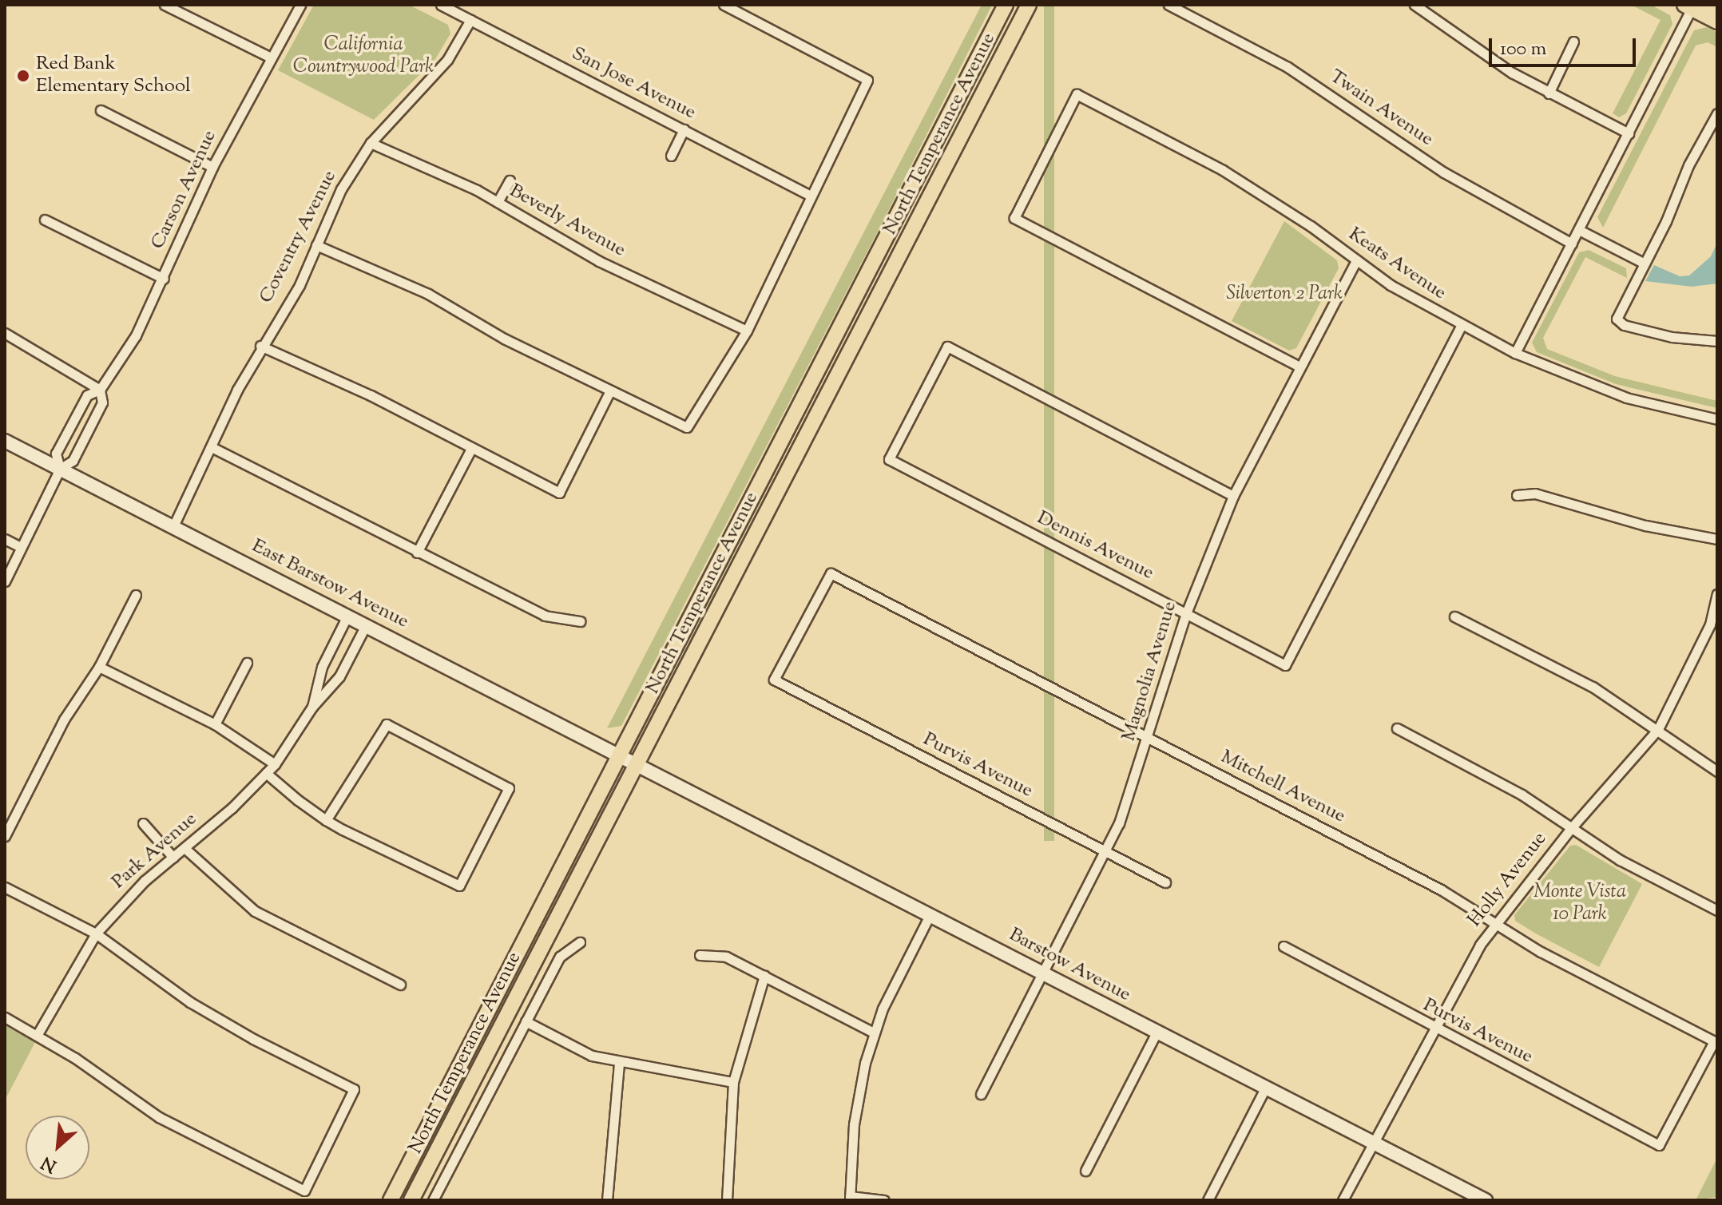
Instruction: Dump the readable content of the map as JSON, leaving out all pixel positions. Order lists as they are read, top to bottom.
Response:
{
  "streets": {
    "main road": ["North Temperance Avenue"],
    "street": [
      "San Jose Avenue",
      "Twain Avenue",
      "Carson Avenue",
      "Beverly Avenue",
      "Coventry Avenue",
      "Keats Avenue",
      "Dennis Avenue",
      "East Barstow Avenue",
      "Magnolia Avenue",
      "Purvis Avenue",
      "Mitchell Avenue",
      "Park Avenue",
      "Holly Avenue",
      "Barstow Avenue"
    ]
  },
  "crossings": [
    ["San Jose Avenue", "Coventry Avenue"],
    ["North Temperance Avenue", "East Barstow Avenue"],
    ["North Temperance Avenue", "Barstow Avenue"],
    ["Carson Avenue", "East Barstow Avenue"],
    ["Beverly Avenue", "Coventry Avenue"],
    ["Coventry Avenue", "East Barstow Avenue"],
    ["Keats Avenue", "Dennis Avenue"],
    ["Keats Avenue", "Magnolia Avenue"],
    ["Dennis Avenue", "Magnolia Avenue"],
    ["East Barstow Avenue", "Park Avenue"],
    ["East Barstow Avenue", "Barstow Avenue"],
    ["Magnolia Avenue", "Purvis Avenue"],
    ["Magnolia Avenue", "Mitchell Avenue"],
    ["Magnolia Avenue", "Barstow Avenue"],
    ["Purvis Avenue", "Mitchell Avenue"],
    ["Purvis Avenue", "Holly Avenue"],
    ["Mitchell Avenue", "Holly Avenue"],
    ["Holly Avenue", "Barstow Avenue"]
  ],
  "parks": ["California Countrywood Park", "Silverton 2 Park", "Monte Vista 10 Park"],
  "places": ["Red Bank Elementary School"],
  "scale_bar": "100 m",
  "north": "bottom left"
}
